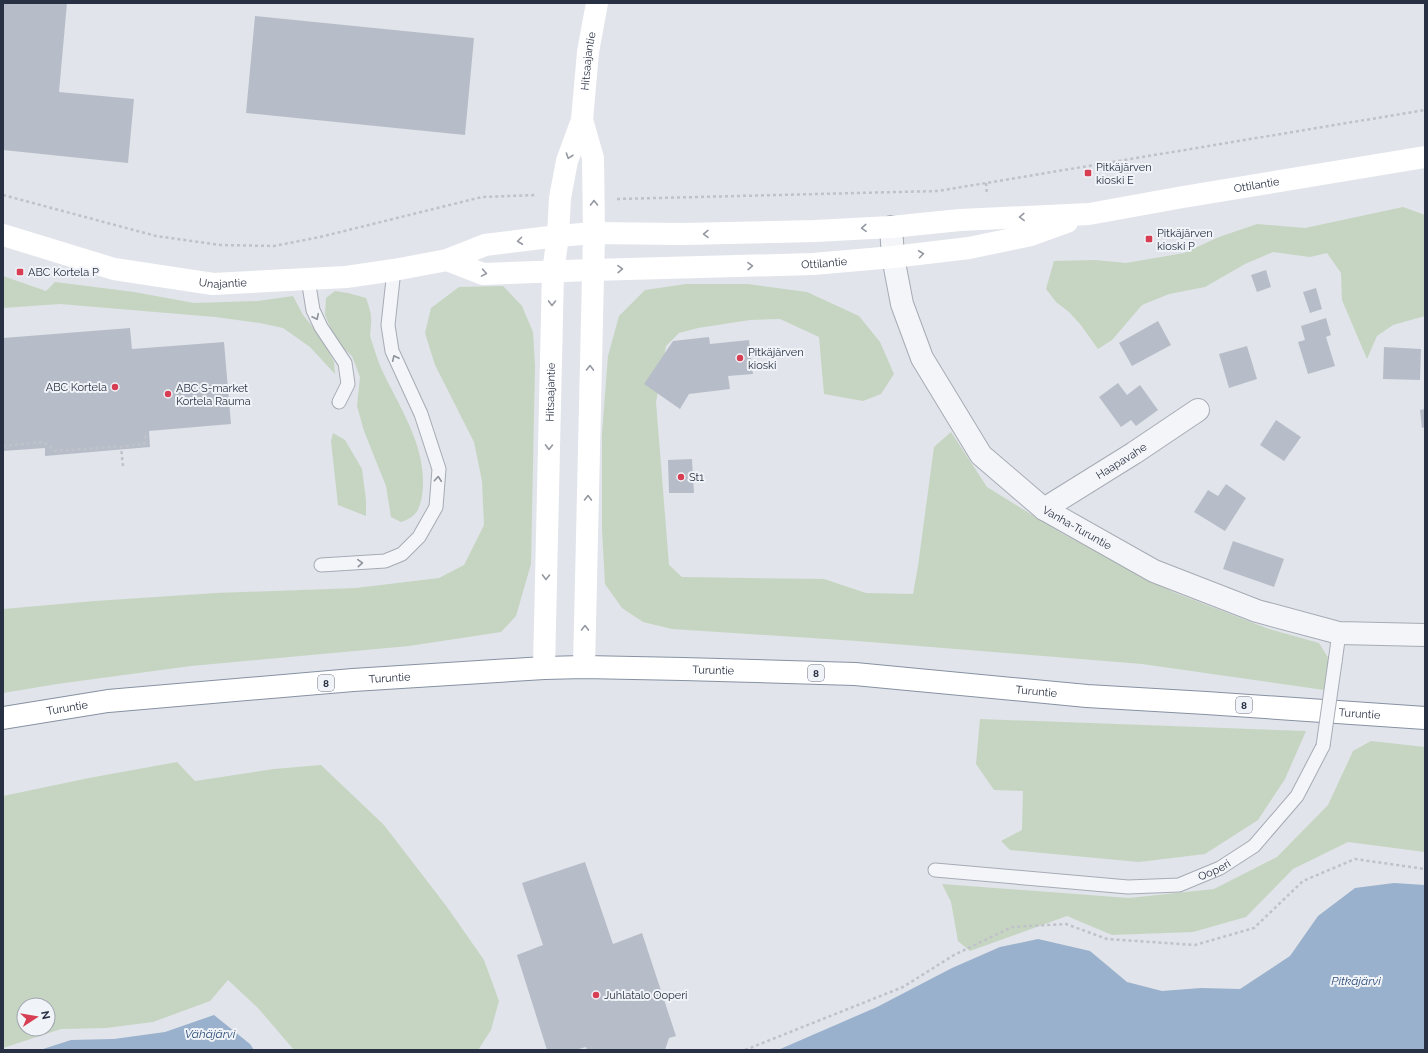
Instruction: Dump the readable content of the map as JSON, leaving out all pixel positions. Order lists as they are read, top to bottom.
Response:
{
  "streets": {
    "main road": [
      "Hitsaajantie",
      "Ottilantie",
      "Unajantie",
      "Turuntie",
      "8"
    ],
    "street": ["Haapavahe", "Vanha-Turuntie"],
    "lane": ["Ooperi"]
  },
  "crossings": [
    ["Hitsaajantie", "Ottilantie"],
    ["Hitsaajantie", "Unajantie"],
    ["Hitsaajantie", "Turuntie"],
    ["Ottilantie", "Unajantie"],
    ["Ottilantie", "Vanha-Turuntie"],
    ["Haapavahe", "Vanha-Turuntie"],
    ["Vanha-Turuntie", "Ooperi"]
  ],
  "water": ["Pitkäjärvi", "Vähäjärvi"],
  "places": {
    "transit": ["Pitkäjärven kioski E", "Pitkäjärven kioski P", "ABC Kortela P"],
    "other": [
      "Pitkäjärven kioski",
      "ABC Kortela",
      "ABC S-market Kortela Rauma",
      "St1",
      "Juhlatalo Ooperi"
    ]
  },
  "north": "right"
}
